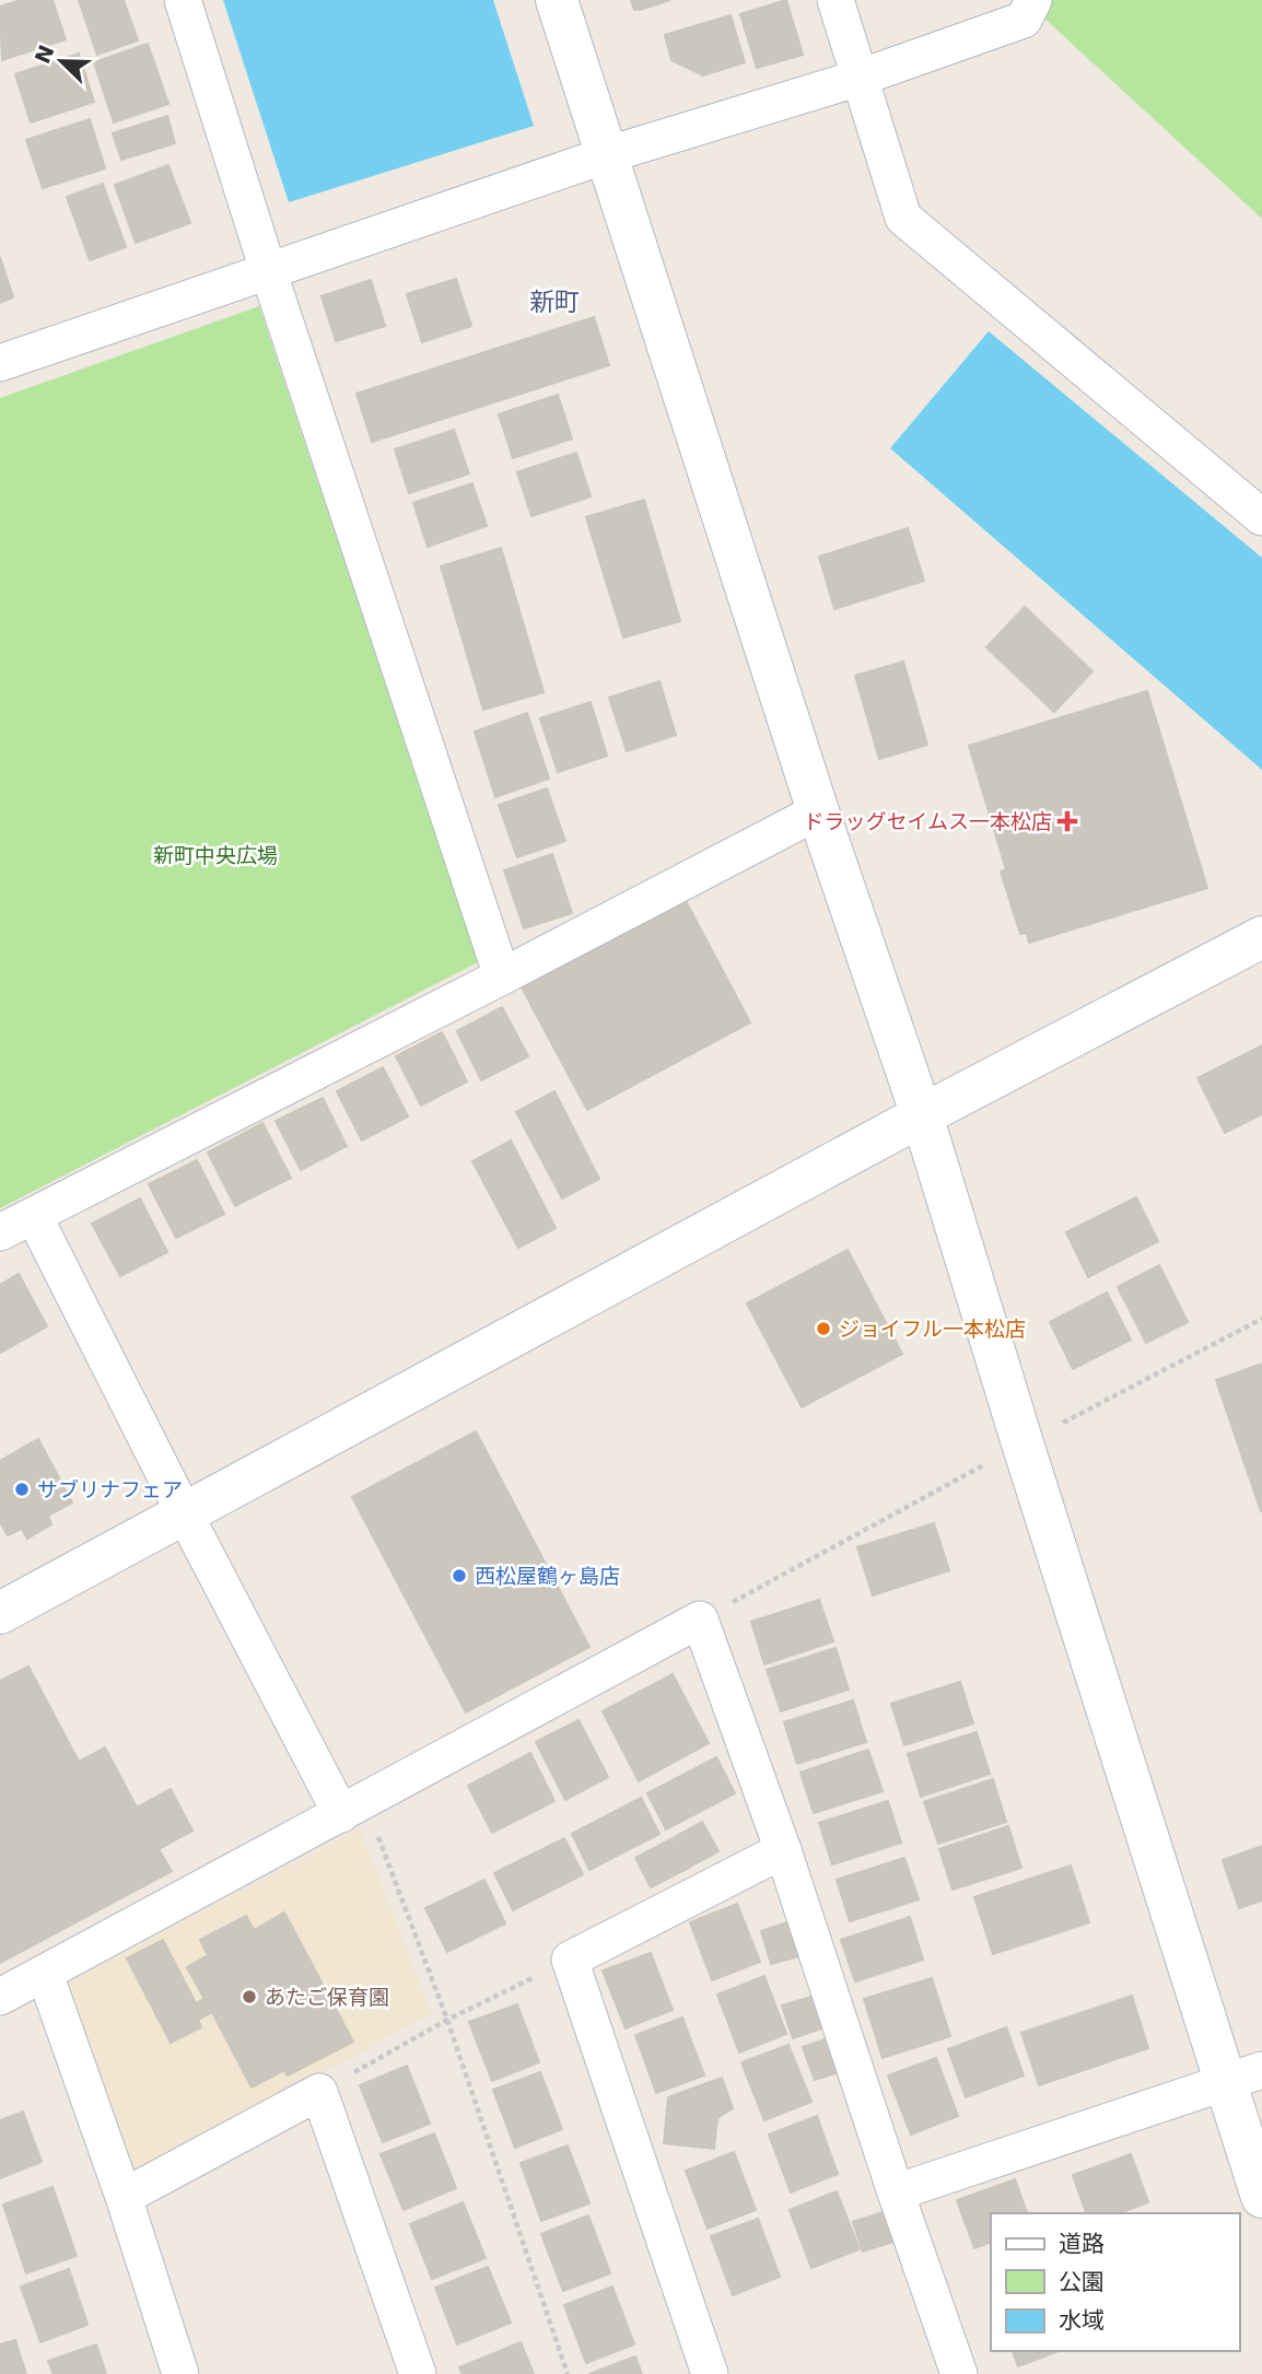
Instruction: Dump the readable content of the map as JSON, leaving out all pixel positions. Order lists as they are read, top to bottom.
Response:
{
  "districts": ["新町"],
  "parks": ["新町中央広場"],
  "places": {
    "health": ["ドラッグセイムス一本松店"],
    "other": [
      "ジョイフル一本松店",
      "サブリナフェア",
      "西松屋鶴ヶ島店",
      "あたご保育園"
    ]
  },
  "legend": ["道路", "公園", "水域"],
  "north": "top left"
}
